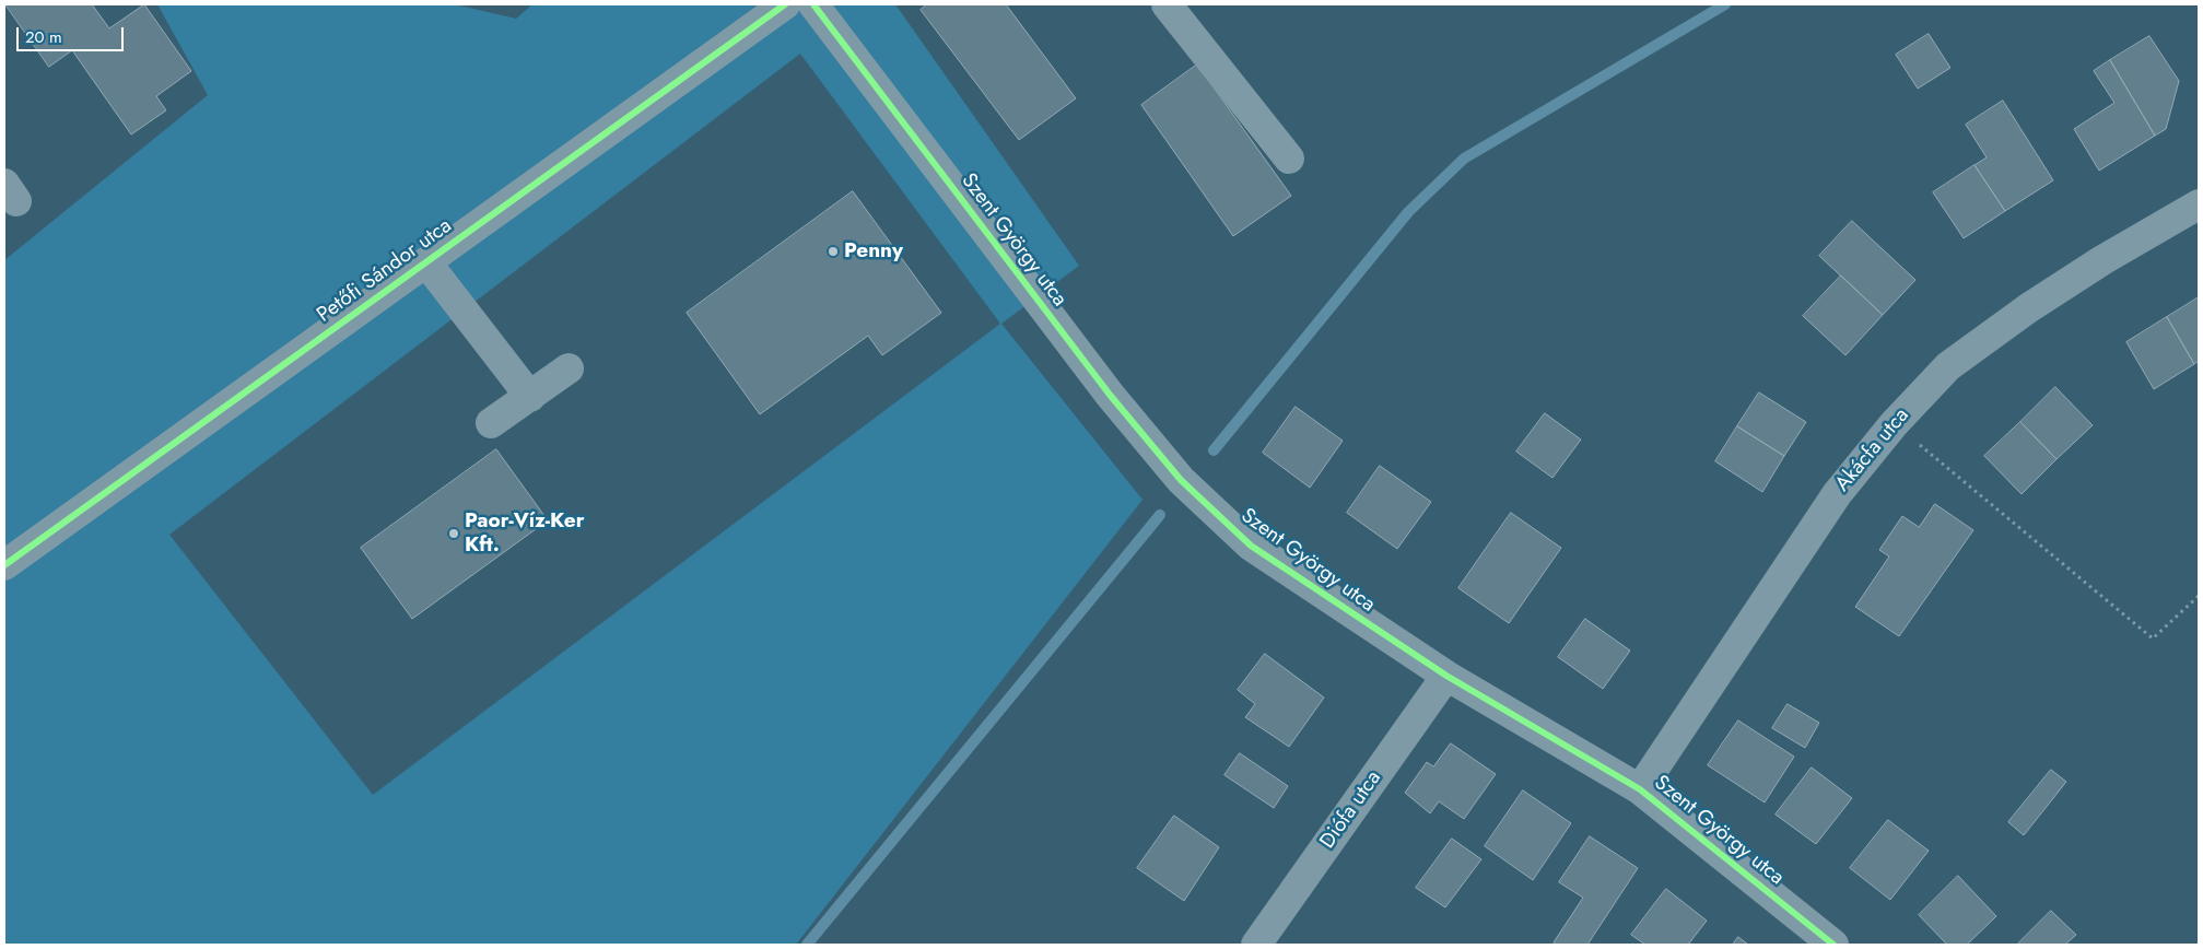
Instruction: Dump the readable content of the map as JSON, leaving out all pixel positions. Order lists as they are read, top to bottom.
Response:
{
  "streets": {
    "street": [
      "Szent György utca",
      "Petőfi Sándor utca",
      "Akácfa utca",
      "Diófa utca"
    ]
  },
  "crossings": [
    ["Szent György utca", "Akácfa utca"],
    ["Szent György utca", "Diófa utca"]
  ],
  "places": ["Penny", "Paor-Víz-Ker Kft."],
  "scale_bar": "20 m"
}
